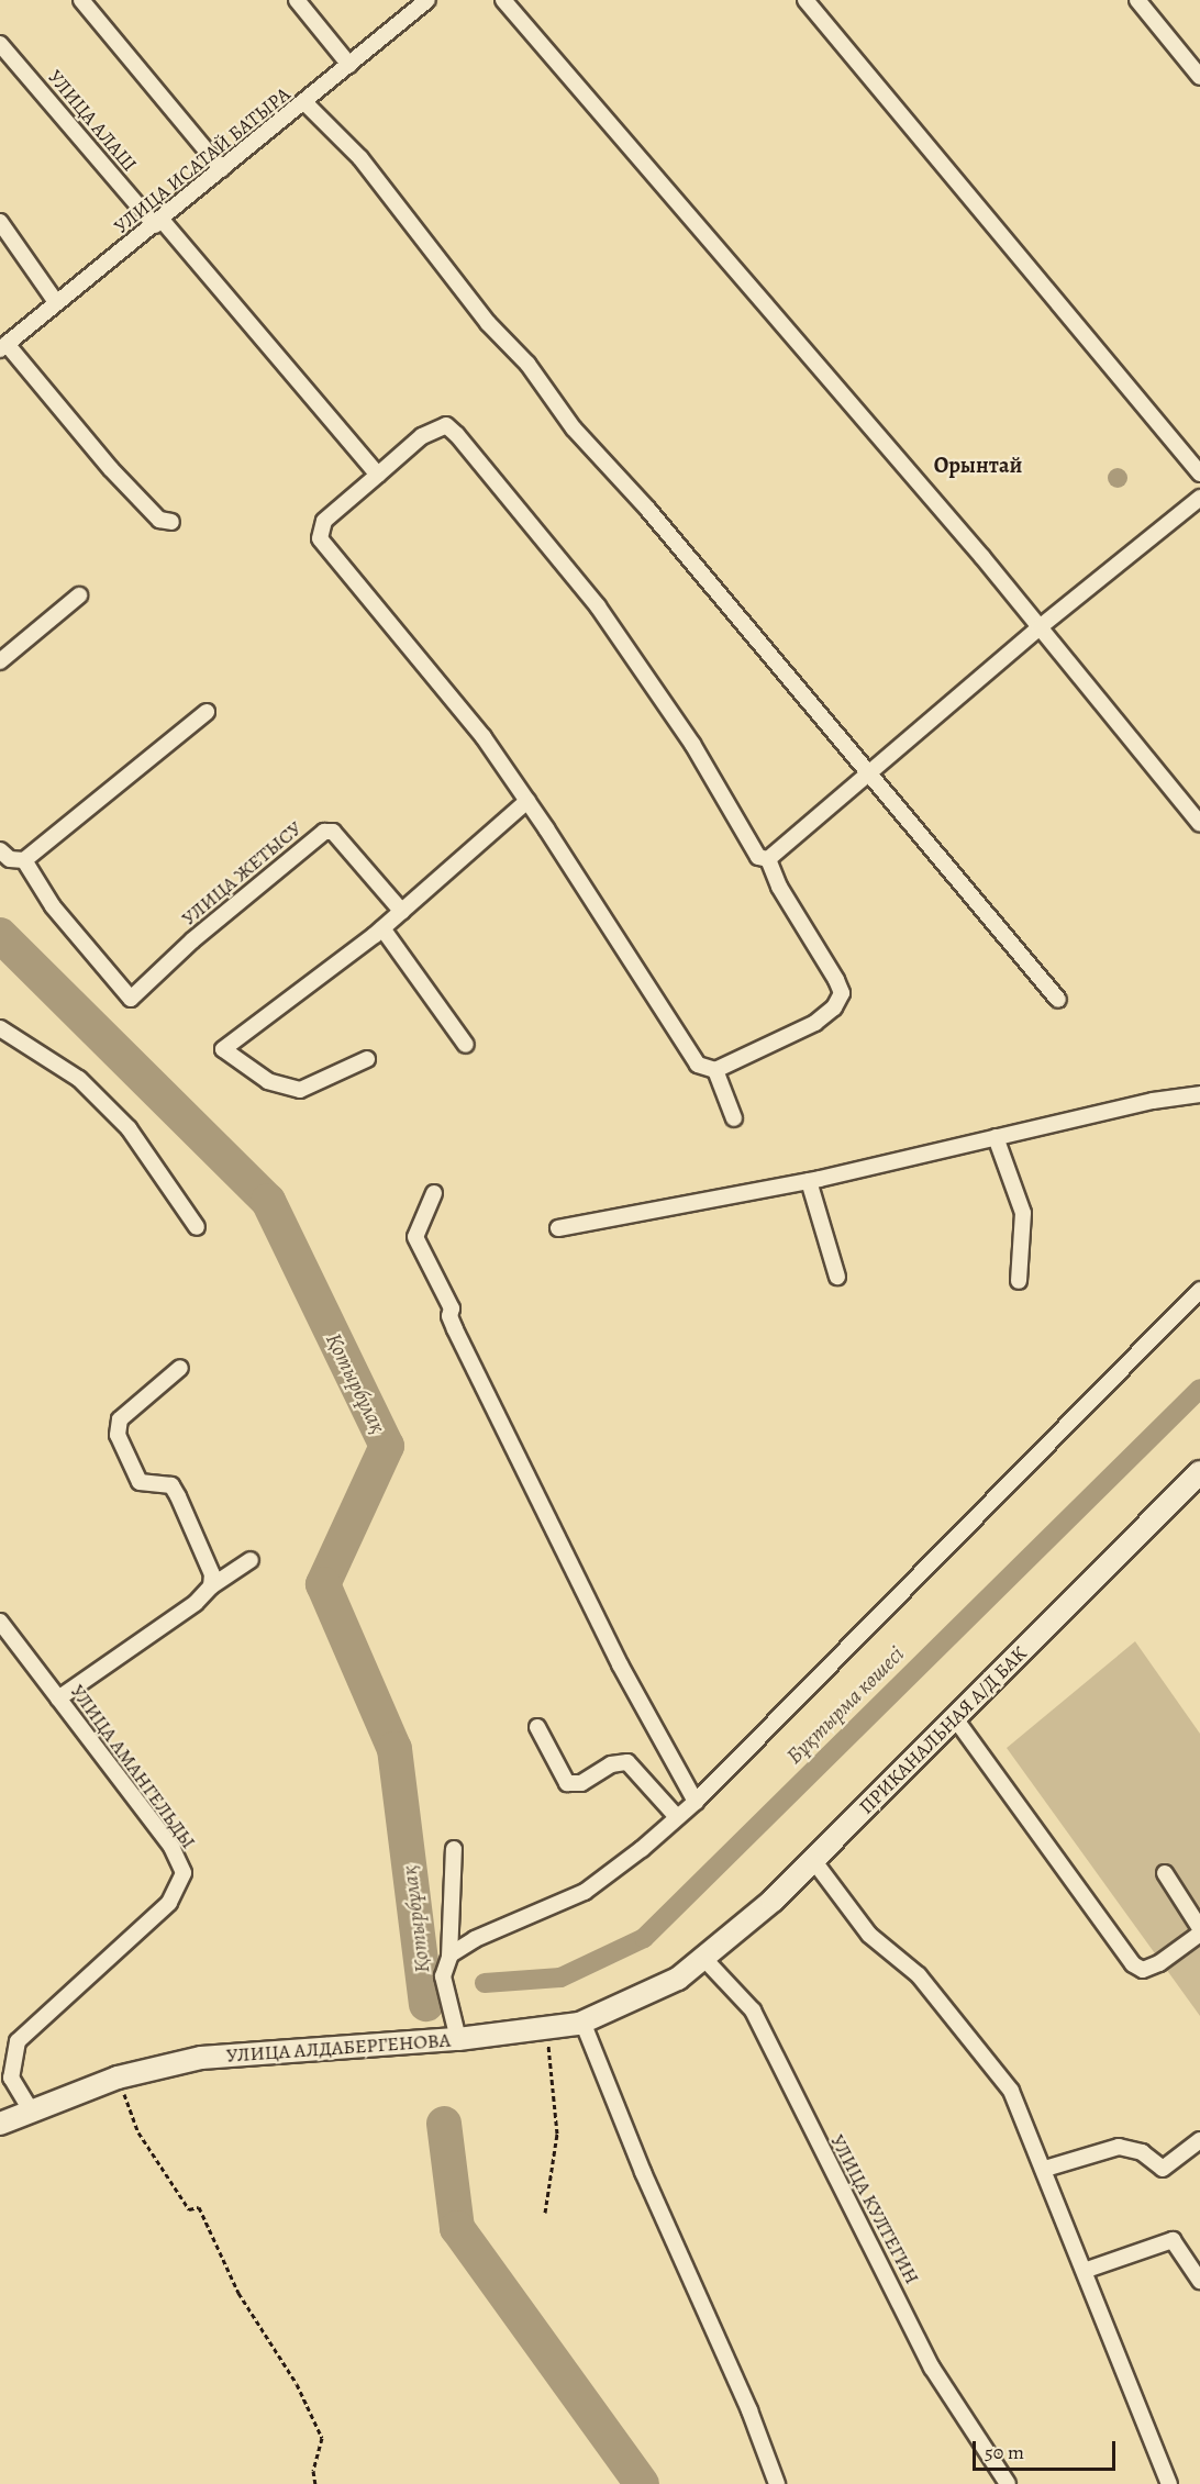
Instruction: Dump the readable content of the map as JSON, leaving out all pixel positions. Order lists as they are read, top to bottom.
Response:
{
  "streets": {
    "main road": ["ПРИКАНАЛЬНАЯ А/Д БАК", "УЛИЦА АЛДАБЕРГЕНОВА"],
    "street": [
      "УЛИЦА АЛАШ",
      "УЛИЦА ИСАТАЙ БАТЫРА",
      "УЛИЦА ЖЕТЫСУ",
      "УЛИЦА АМАНГЕЛЬДЫ",
      "УЛИЦА КУЛТЕГИН"
    ]
  },
  "crossings": [
    ["УЛИЦА АЛАШ", "УЛИЦА ИСАТАЙ БАТЫРА"],
    ["ПРИКАНАЛЬНАЯ А/Д БАК", "УЛИЦА АЛДАБЕРГЕНОВА"],
    ["ПРИКАНАЛЬНАЯ А/Д БАК", "УЛИЦА КУЛТЕГИН"],
    ["УЛИЦА АМАНГЕЛЬДЫ", "УЛИЦА АЛДАБЕРГЕНОВА"]
  ],
  "districts": ["Орынтай"],
  "water": ["Қотырбұлақ", "Бұқтырма көшесі"],
  "scale_bar": "50 m"
}
